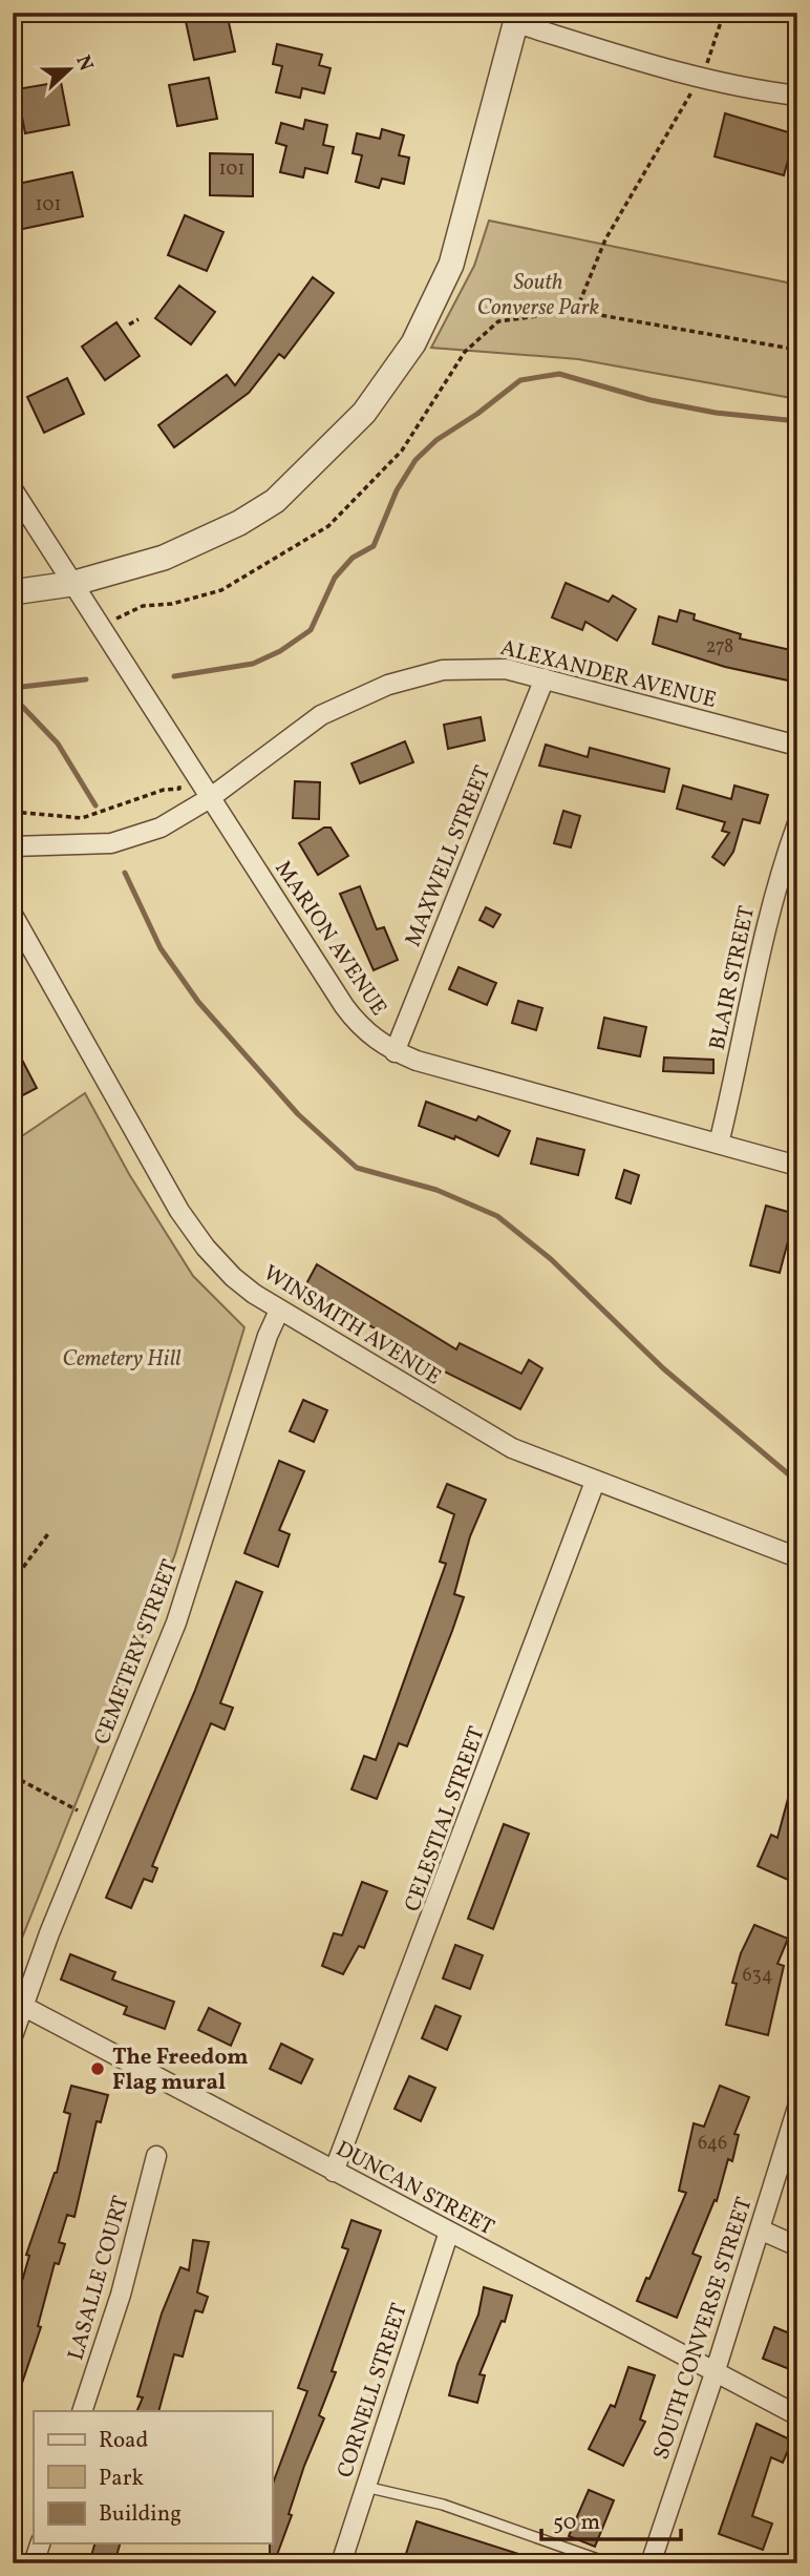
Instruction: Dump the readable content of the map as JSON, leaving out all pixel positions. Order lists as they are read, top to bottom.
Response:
{
  "streets": {
    "street": [
      "ALEXANDER AVENUE",
      "MAXWELL STREET",
      "MARION AVENUE",
      "BLAIR STREET",
      "WINSMITH AVENUE",
      "CEMETERY STREET",
      "CELESTIAL STREET",
      "DUNCAN STREET",
      "LASALLE COURT",
      "SOUTH CONVERSE STREET",
      "CORNELL STREET"
    ]
  },
  "crossings": [
    ["ALEXANDER AVENUE", "MAXWELL STREET"],
    ["ALEXANDER AVENUE", "MARION AVENUE"],
    ["MAXWELL STREET", "MARION AVENUE"],
    ["MARION AVENUE", "BLAIR STREET"],
    ["WINSMITH AVENUE", "CEMETERY STREET"],
    ["WINSMITH AVENUE", "CELESTIAL STREET"],
    ["CEMETERY STREET", "DUNCAN STREET"],
    ["CELESTIAL STREET", "DUNCAN STREET"],
    ["DUNCAN STREET", "SOUTH CONVERSE STREET"],
    ["DUNCAN STREET", "CORNELL STREET"]
  ],
  "parks": ["South Converse Park", "Cemetery Hill"],
  "places": ["The Freedom Flag mural"],
  "house_numbers": [
    "101",
    "101",
    "278",
    "634",
    "646"
  ],
  "legend": ["Road", "Park", "Building"],
  "scale_bar": "50 m",
  "north": "right"
}
